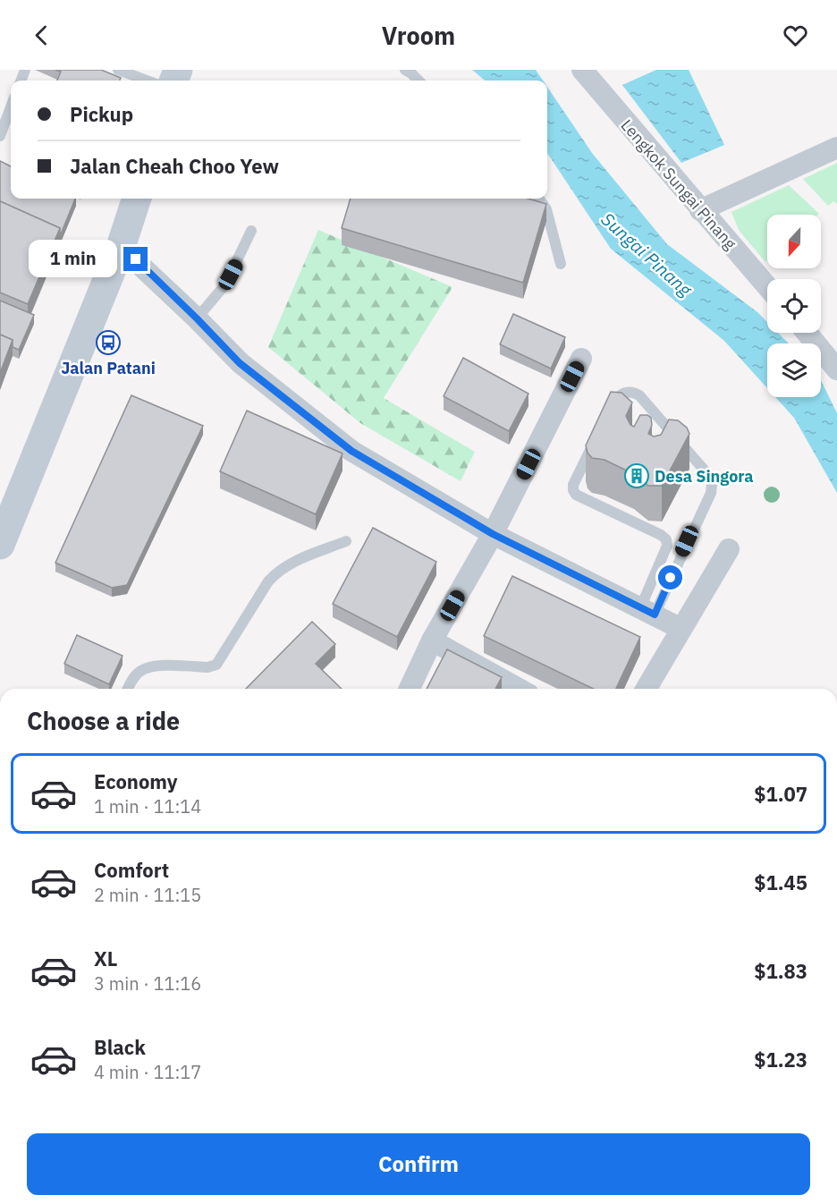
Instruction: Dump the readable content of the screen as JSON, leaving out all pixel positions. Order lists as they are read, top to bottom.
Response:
{
  "streets": {
    "street": ["Lengkok Sungai Pinang"]
  },
  "water": ["Sungai Pinang"],
  "places": {
    "bus stop": ["Jalan Patani"],
    "building": ["Desa Singora"]
  },
  "north": "bottom",
  "page": {
    "header": "Vroom",
    "banner": ["Pickup", "Jalan Cheah Choo Yew"],
    "bubble": "1 min",
    "heading": "Choose a ride",
    "list": [
      {
        "name": "Economy",
        "note": "1 min · 11:14",
        "value": "$1.07"
      },
      {
        "name": "Comfort",
        "note": "2 min · 11:15",
        "value": "$1.45"
      },
      {
        "name": "XL",
        "note": "3 min · 11:16",
        "value": "$1.83"
      },
      {
        "name": "Black",
        "note": "4 min · 11:17",
        "value": "$1.23"
      }
    ],
    "buttons": "Confirm"
  }
}
